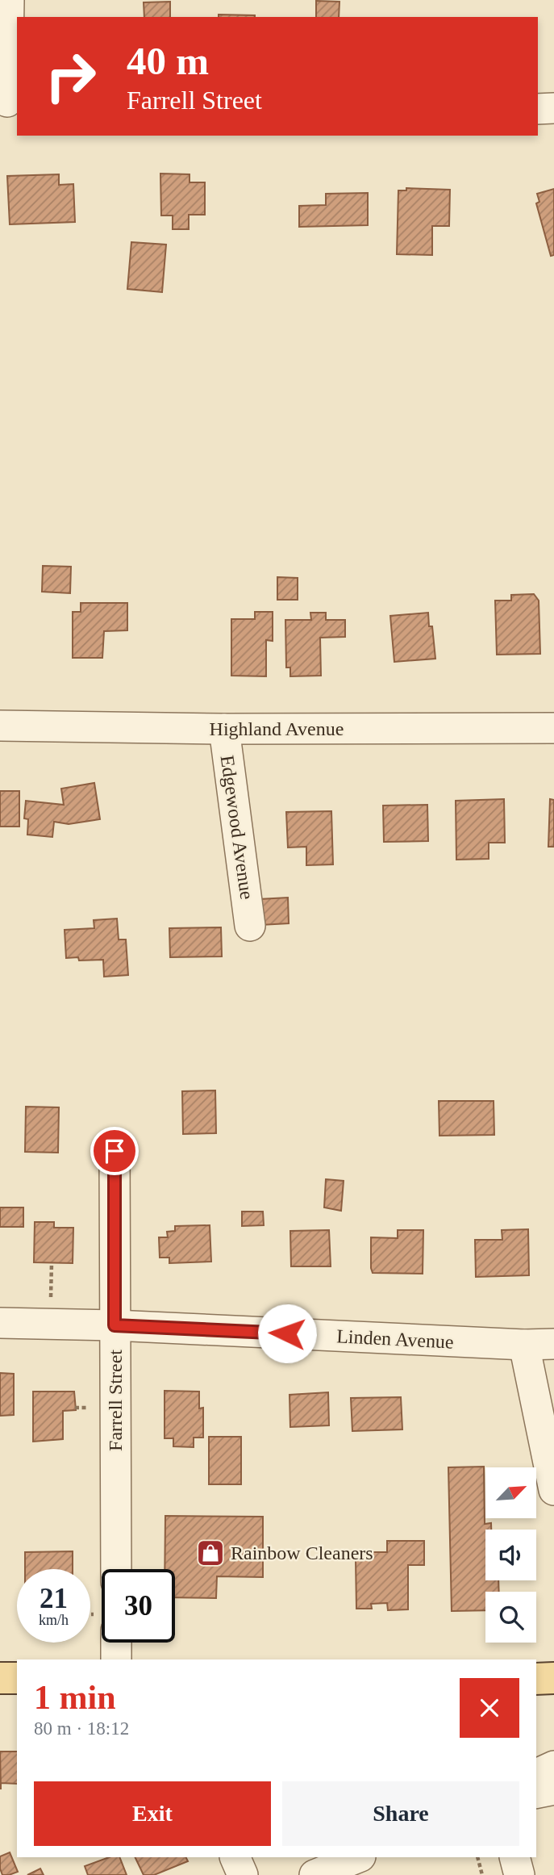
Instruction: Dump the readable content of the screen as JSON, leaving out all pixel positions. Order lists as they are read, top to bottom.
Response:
{
  "streets": {
    "street": [
      "Highland Avenue",
      "Edgewood Avenue",
      "Linden Avenue",
      "Farrell Street"
    ]
  },
  "crossings": [
    ["Highland Avenue", "Edgewood Avenue"],
    ["Linden Avenue", "Farrell Street"]
  ],
  "places": {
    "shop": ["Rainbow Cleaners"]
  },
  "north": "top right",
  "page": {
    "turn": ["40 m", "Farrell Street"],
    "speed": "21 km/h",
    "limit": "30",
    "heading": ["1 min", "80 m · 18:12"],
    "buttons": ["Exit", "Share"]
  }
}
